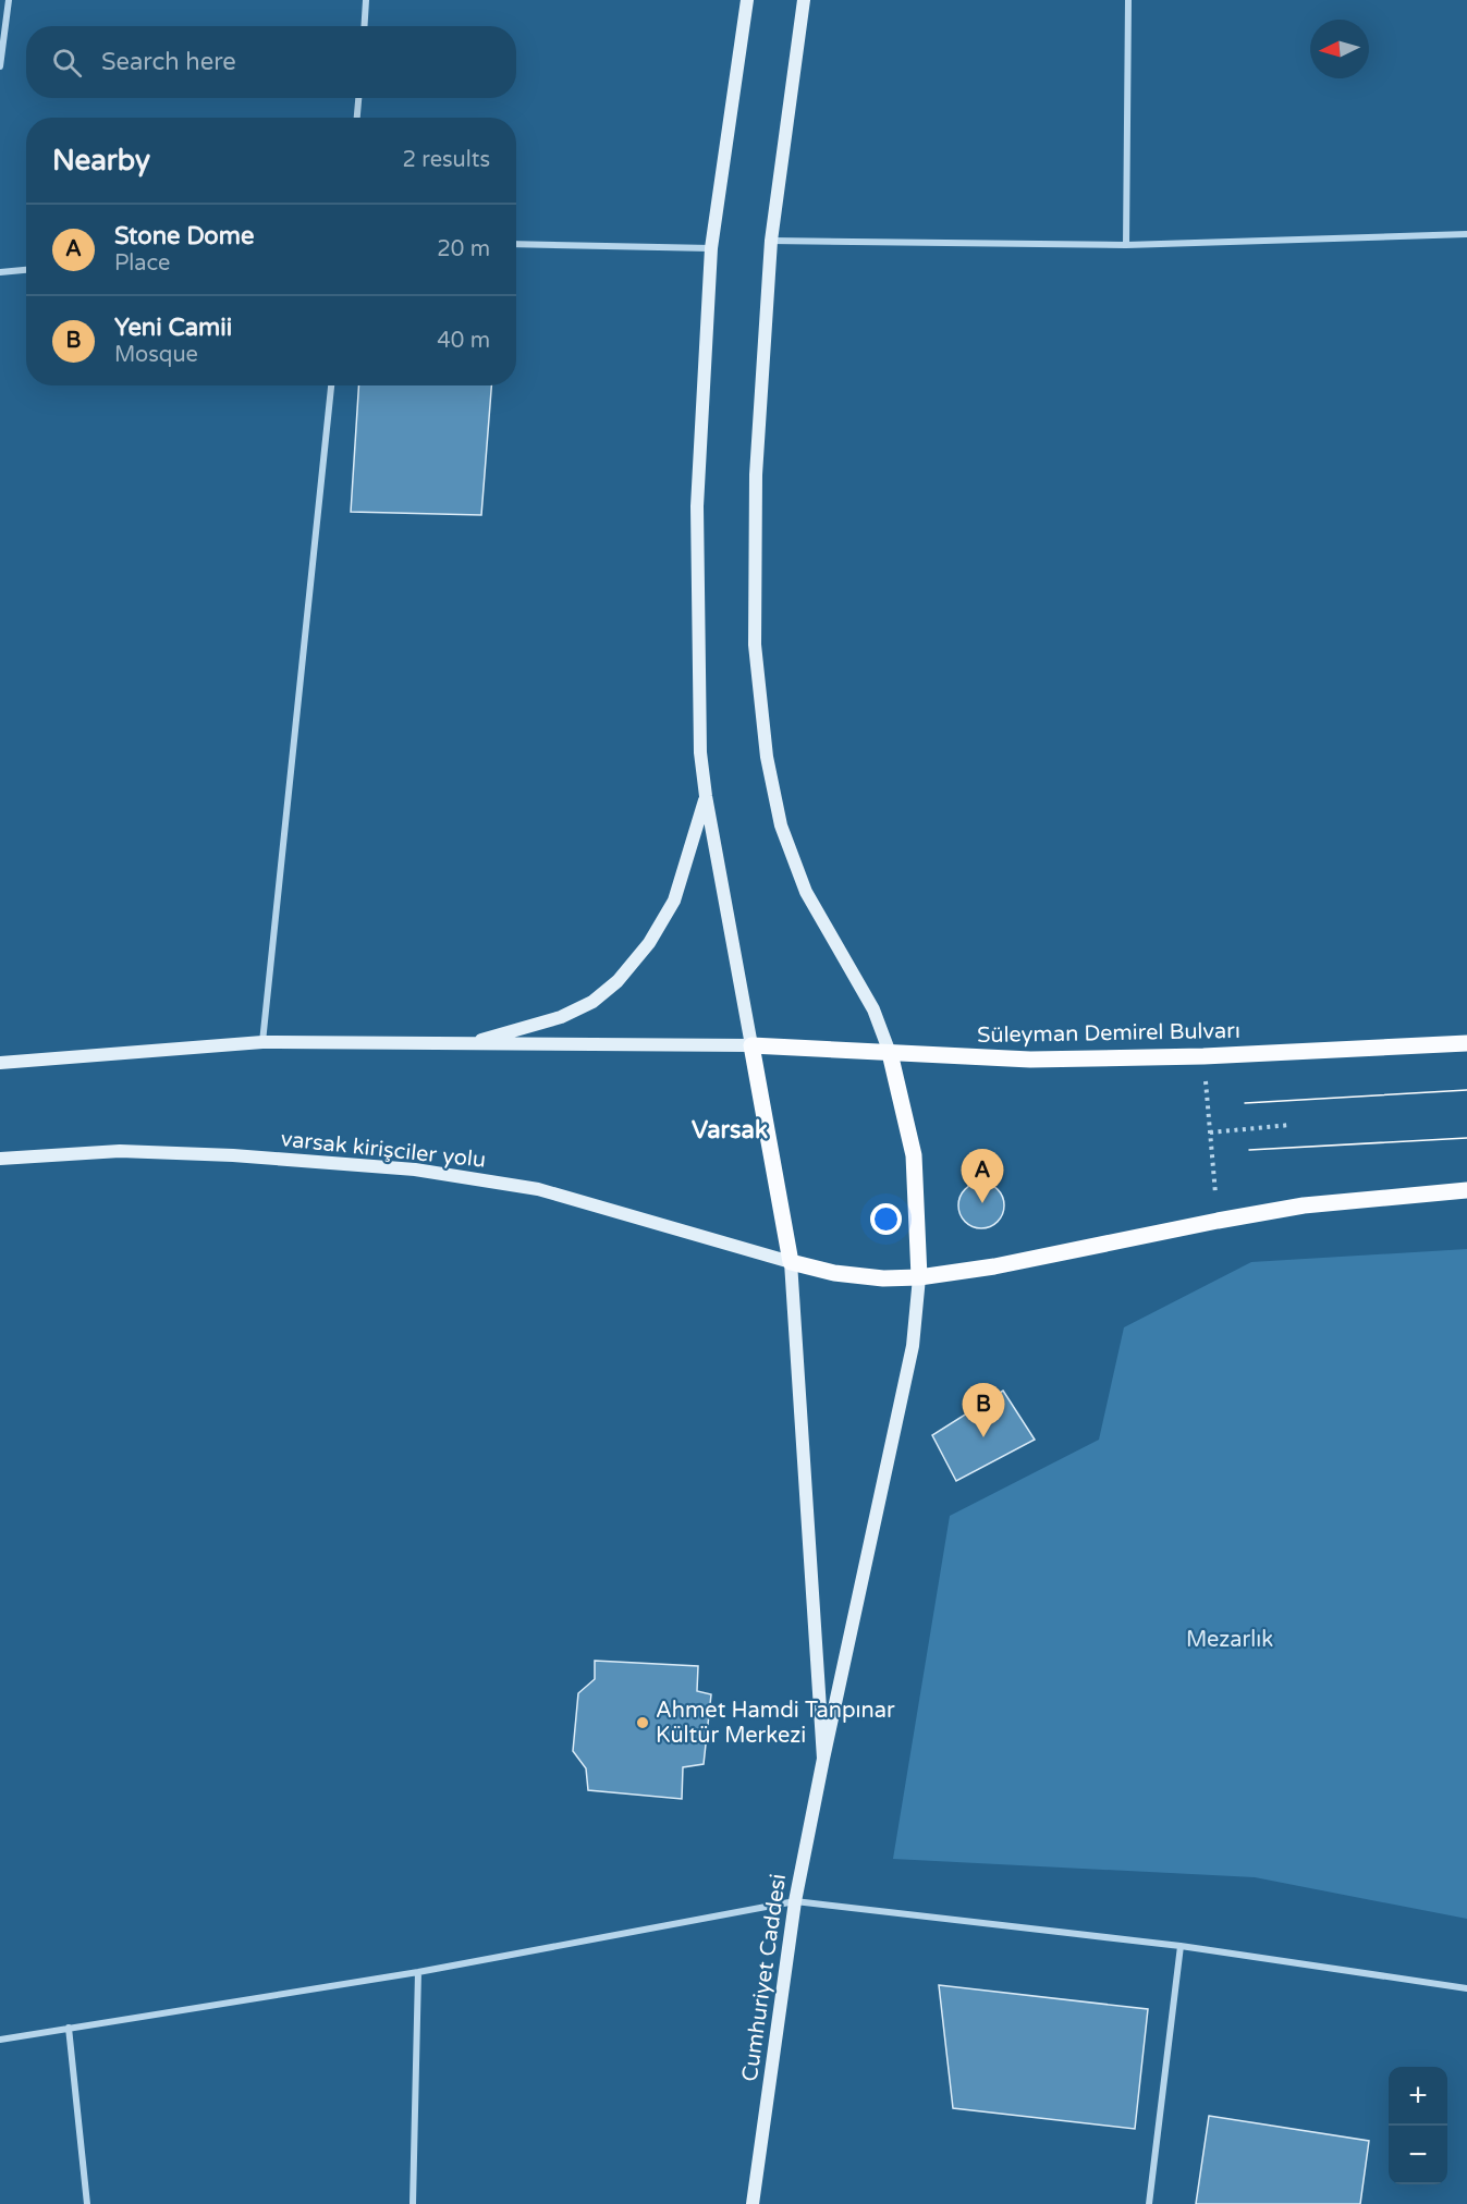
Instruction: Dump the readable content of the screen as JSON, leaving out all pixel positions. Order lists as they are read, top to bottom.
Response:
{
  "streets": {
    "main road": ["Süleyman Demirel Bulvarı"],
    "street": ["varsak kirişciler yolu", "Cumhuriyet Caddesi"]
  },
  "districts": ["Varsak"],
  "parks": ["Mezarlık"],
  "places": ["Ahmet Hamdi Tanpınar Kültür Merkezi"],
  "north": "left",
  "page": {
    "search": "Search here",
    "heading": ["Nearby", "2 results"],
    "list": [
      {
        "mark": "A",
        "name": "Stone Dome",
        "note": "Place",
        "value": "20 m"
      },
      {
        "mark": "B",
        "name": "Yeni Camii",
        "note": "Mosque",
        "value": "40 m"
      }
    ],
    "pins": ["A", "B"],
    "map_buttons": ["+", "−"]
  }
}
